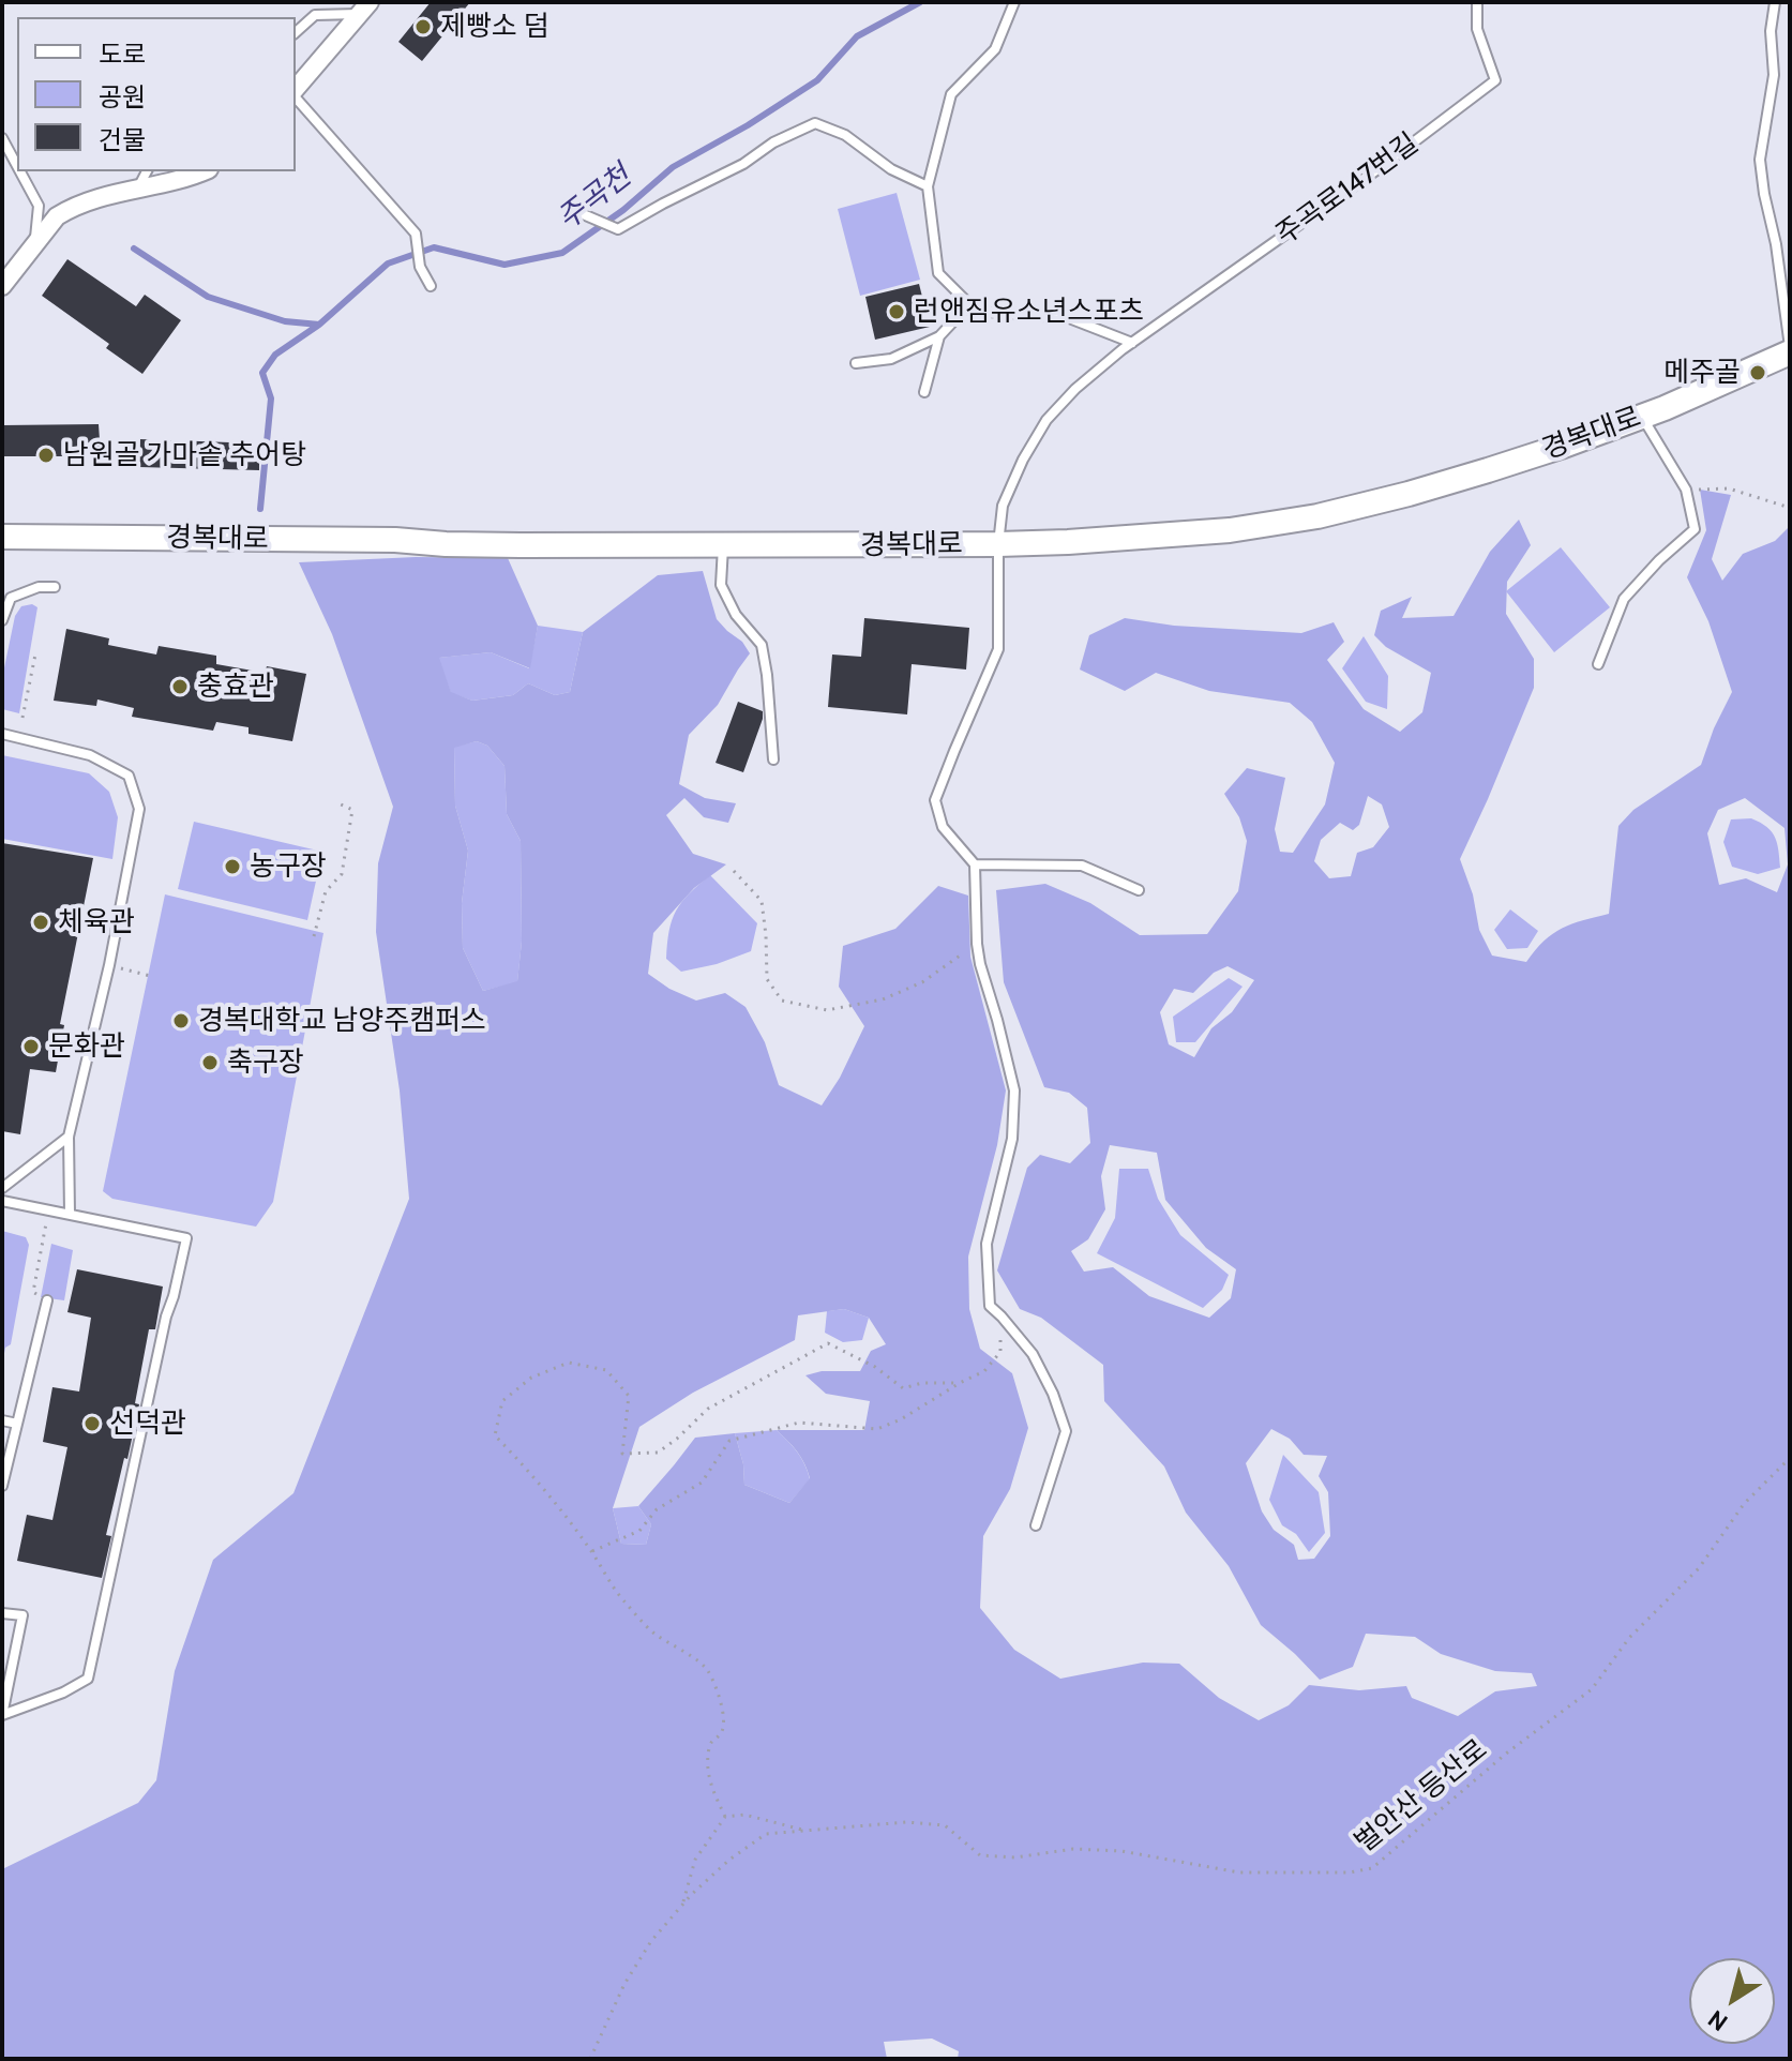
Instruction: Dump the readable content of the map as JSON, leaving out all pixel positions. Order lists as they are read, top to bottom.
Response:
{
  "streets": {
    "street": ["경복대로"],
    "lane": ["주곡로147번길"],
    "path": ["벌안산 등산로"]
  },
  "crossings": [
    ["주곡로147번길", "경복대로"]
  ],
  "water": ["주곡천"],
  "places": [
    "제빵소 덤",
    "런앤짐유소년스포츠",
    "메주골",
    "남원골 가마솥 추어탕",
    "충효관",
    "농구장",
    "체육관",
    "경복대학교 남양주캠퍼스",
    "문화관",
    "축구장",
    "선덕관"
  ],
  "legend": ["도로", "공원", "건물"],
  "north": "bottom left"
}
